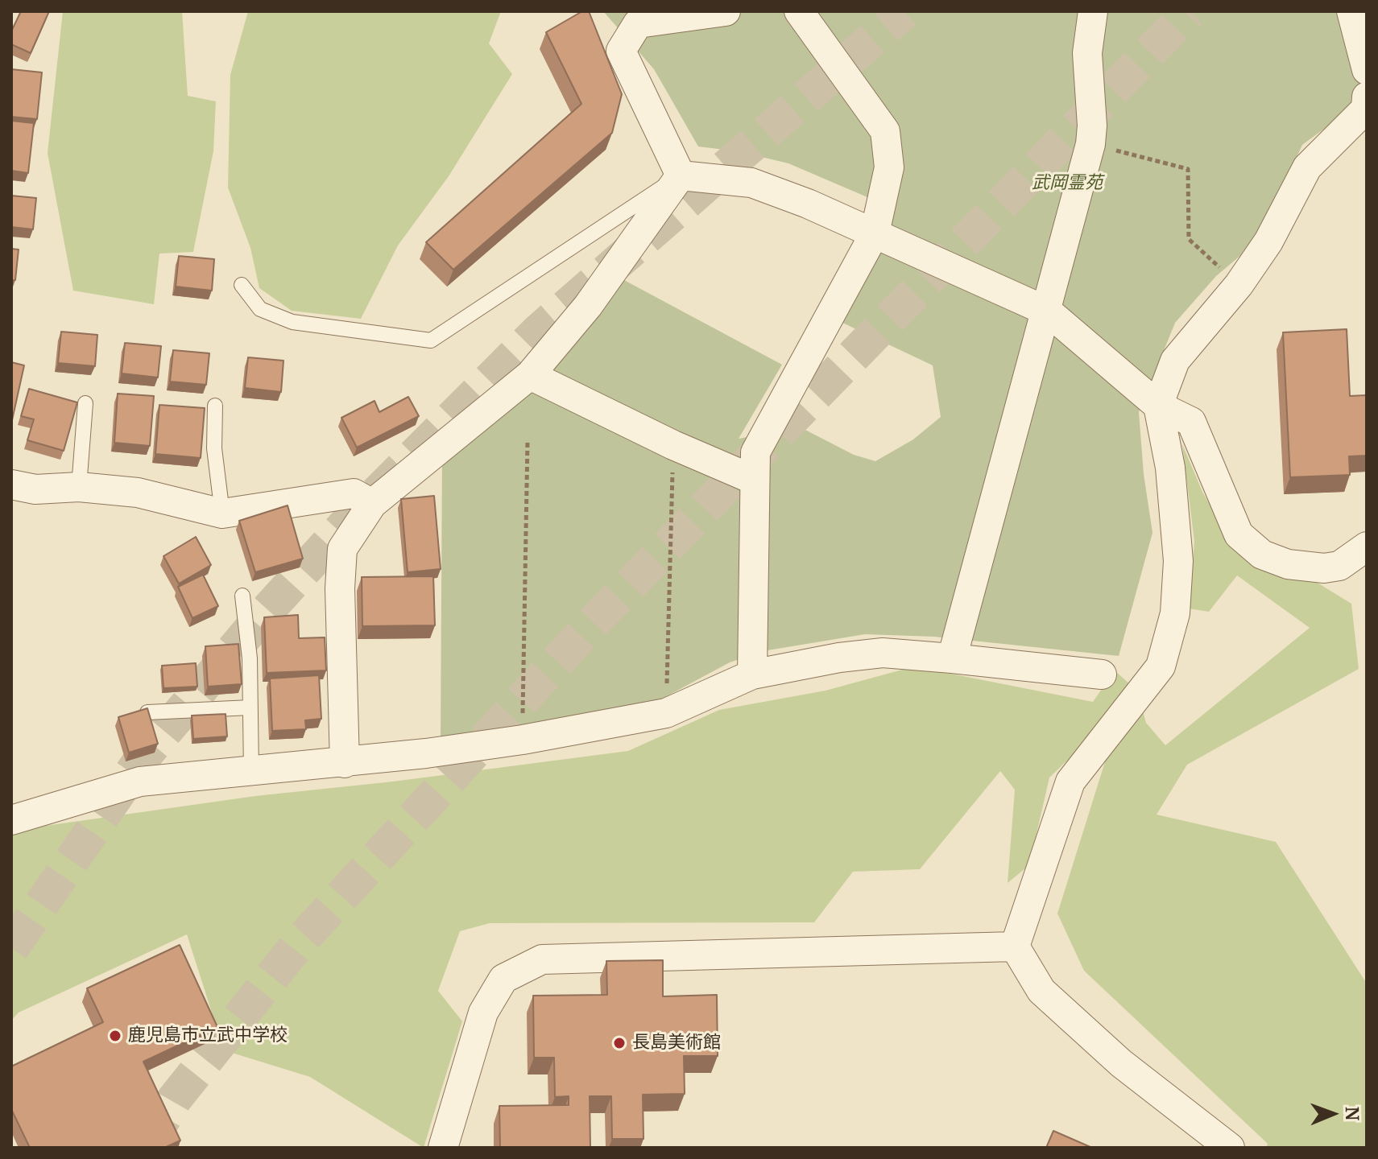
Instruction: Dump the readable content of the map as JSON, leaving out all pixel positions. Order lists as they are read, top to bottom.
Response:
{
  "parks": ["武岡霊苑"],
  "places": ["鹿児島市立武中学校", "長島美術館"],
  "north": "right"
}
